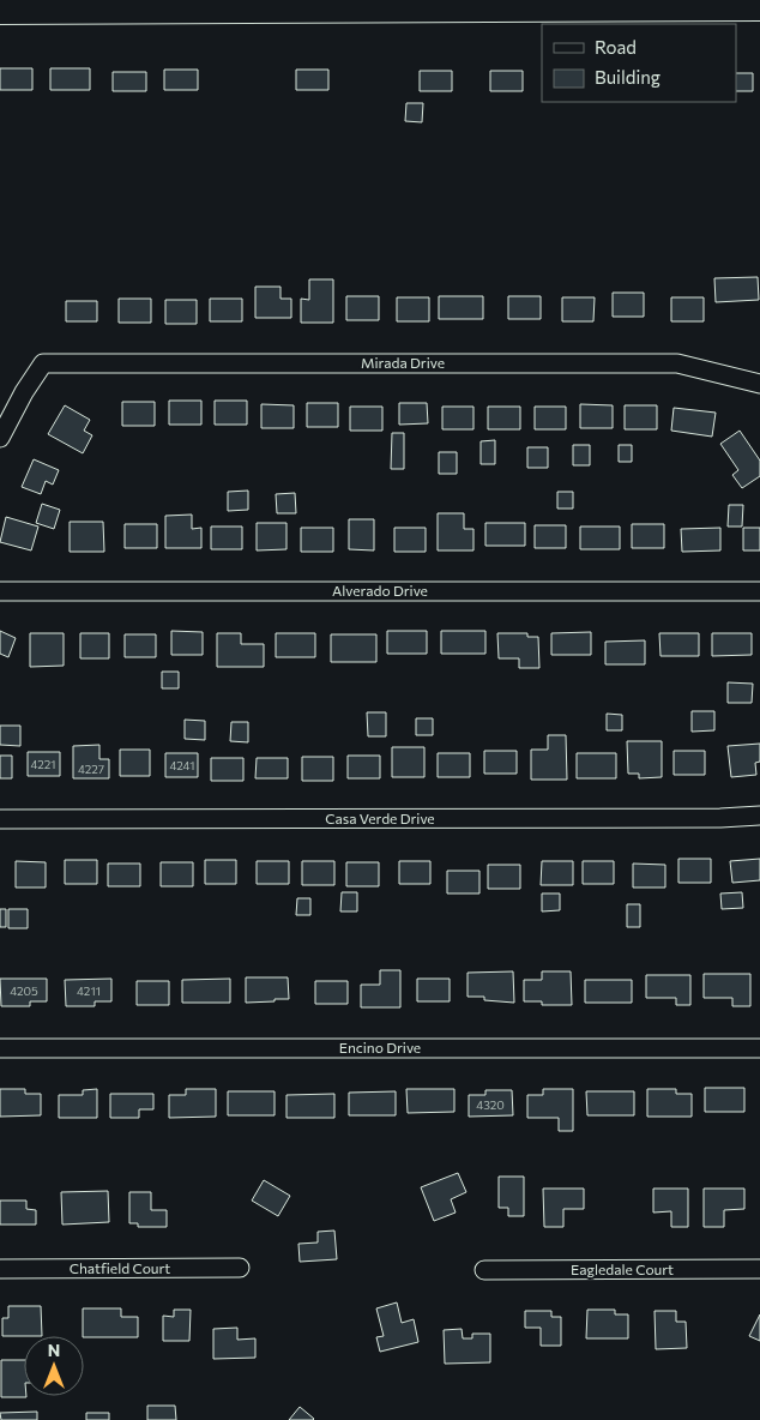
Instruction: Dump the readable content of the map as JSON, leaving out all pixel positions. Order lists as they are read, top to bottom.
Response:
{
  "streets": {
    "street": [
      "Mirada Drive",
      "Alverado Drive",
      "Casa Verde Drive",
      "Encino Drive",
      "Chatfield Court",
      "Eagledale Court"
    ]
  },
  "house_numbers": [
    "4221",
    "4241",
    "4227",
    "4205",
    "4211",
    "4320"
  ],
  "legend": ["Road", "Building"],
  "north": "top"
}
